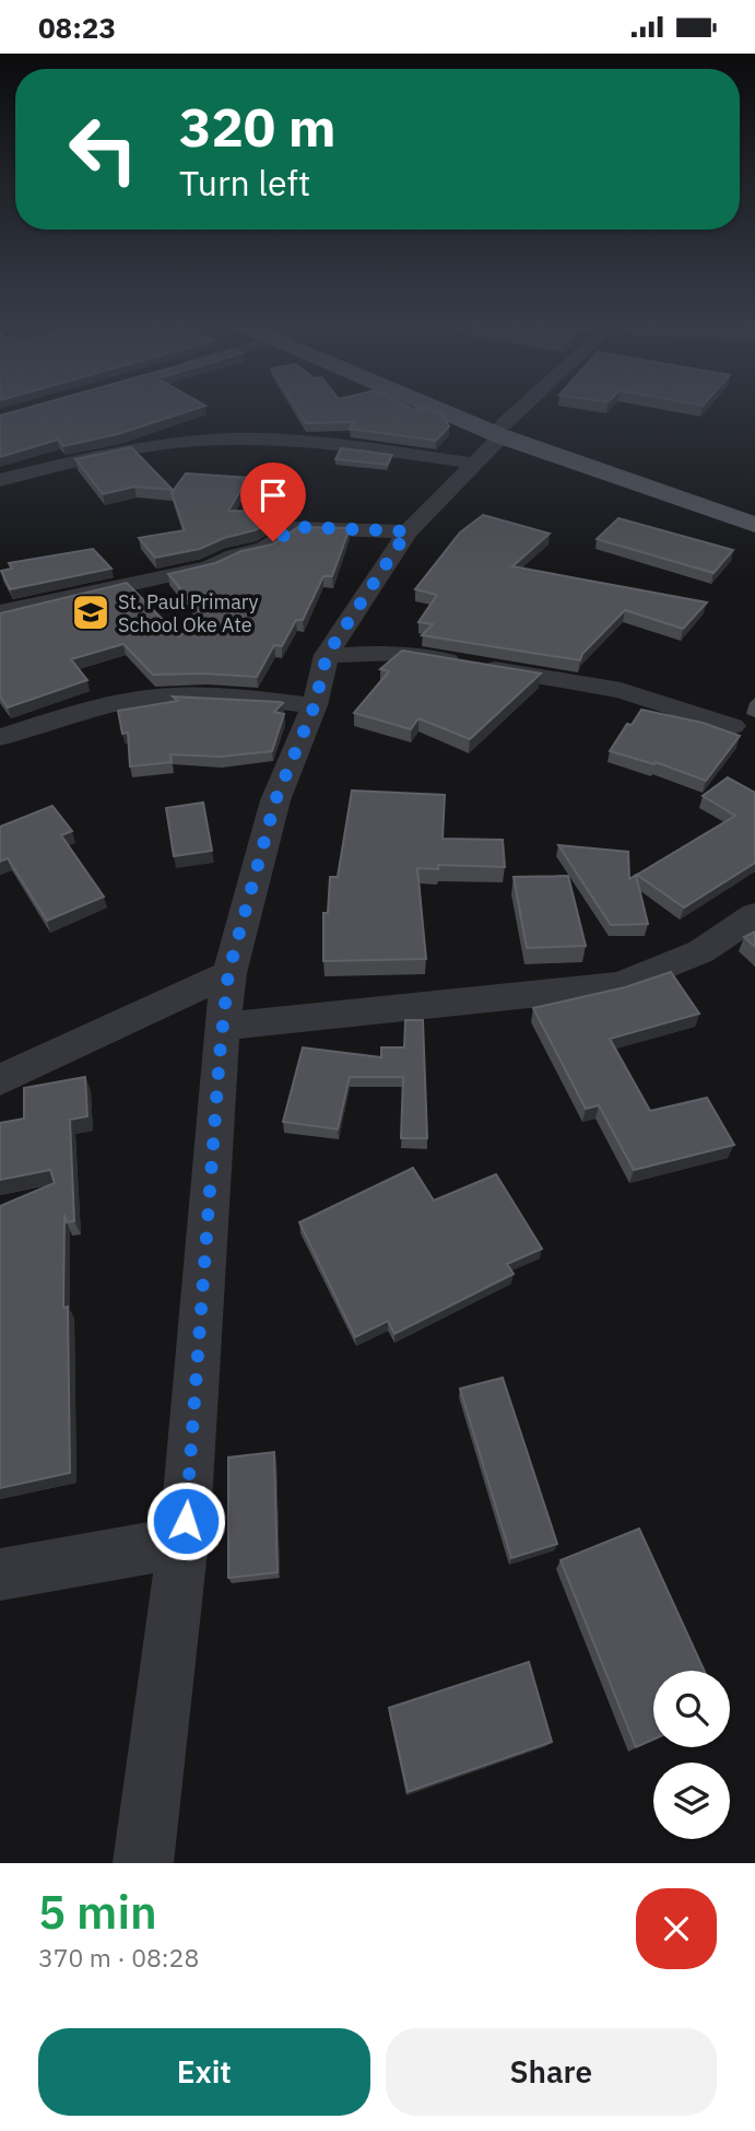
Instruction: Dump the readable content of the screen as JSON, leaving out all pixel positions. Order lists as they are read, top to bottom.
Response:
{
  "places": {
    "school or university": ["St. Paul Primary School Oke Ate"]
  },
  "page": {
    "status": "08:23",
    "turn": ["320 m", "Turn left"],
    "heading": ["5 min", "370 m · 08:28"],
    "buttons": ["Exit", "Share"]
  }
}
